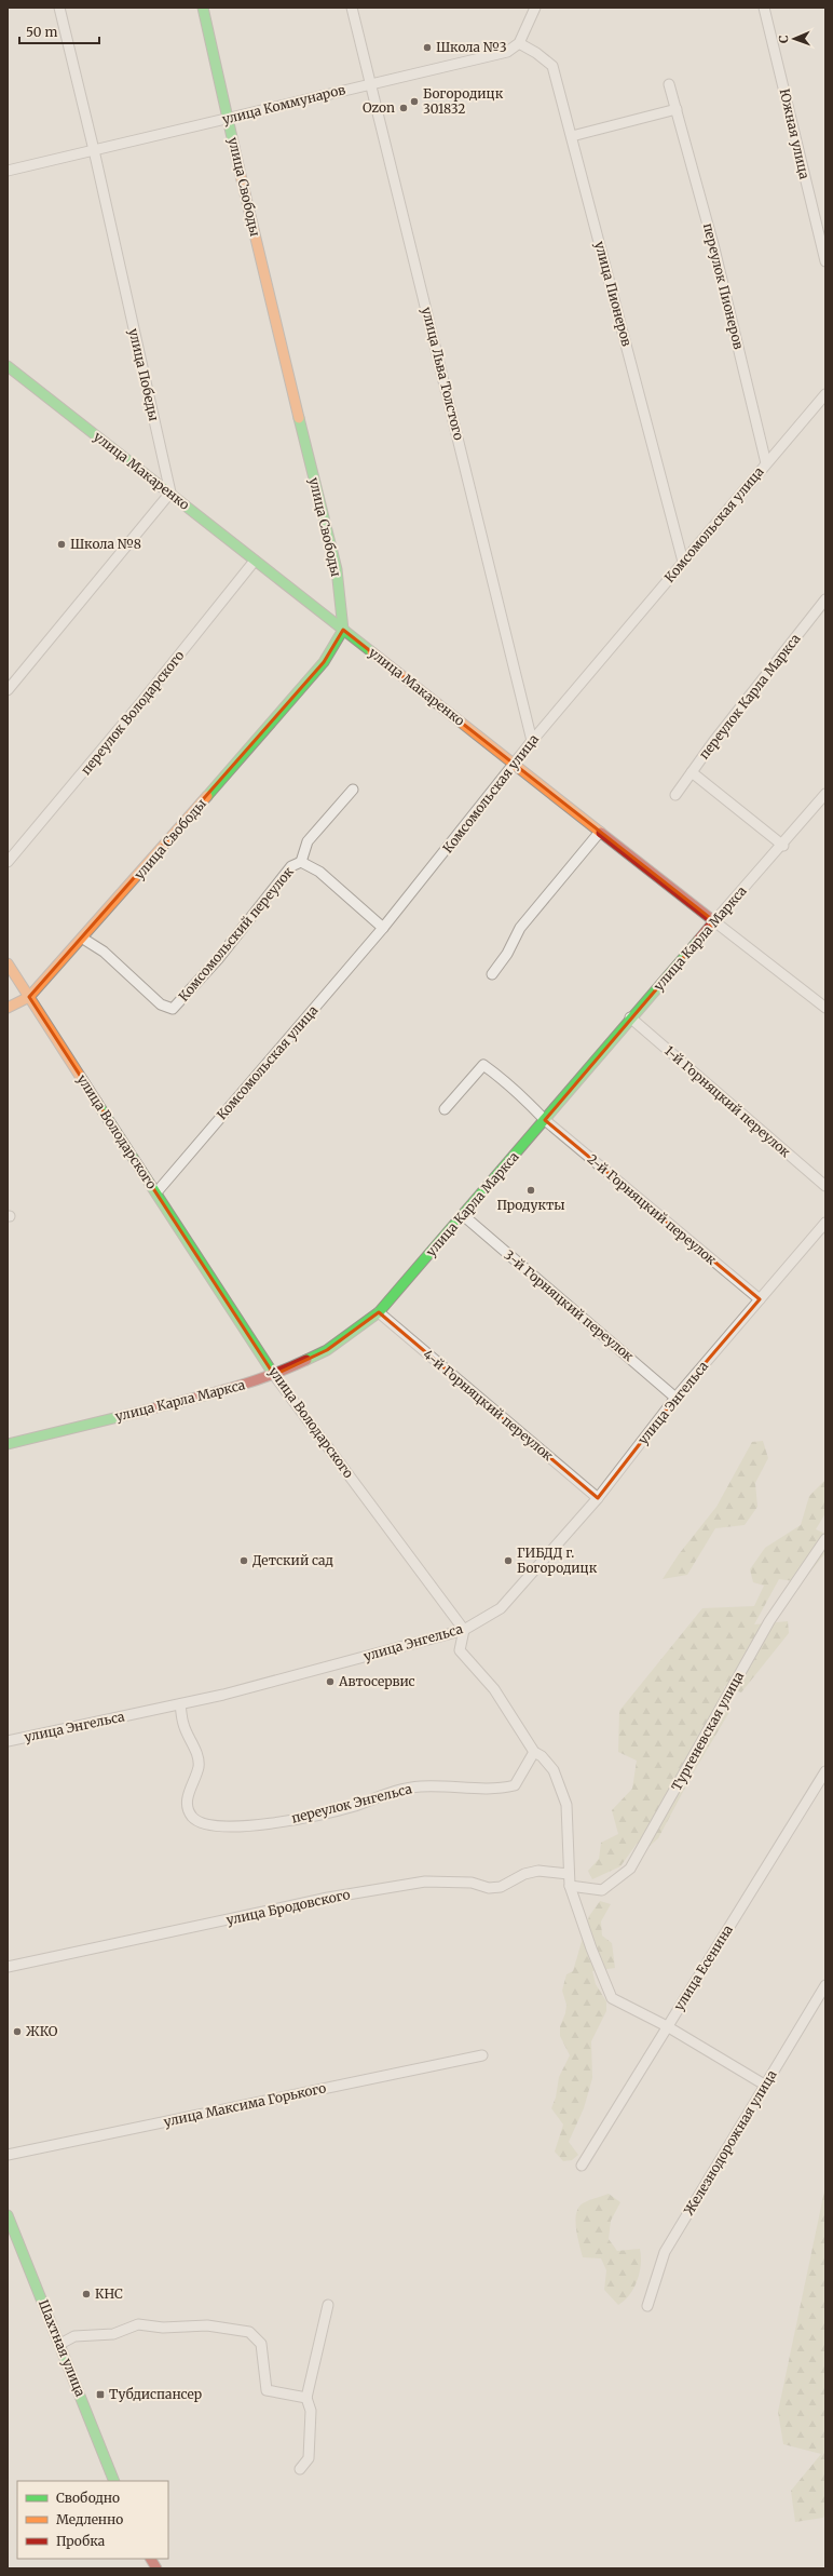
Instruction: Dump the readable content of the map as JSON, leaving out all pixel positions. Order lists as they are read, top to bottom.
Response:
{
  "streets": {
    "street": [
      "улица Коммунаров",
      "Южная улица",
      "улица Свободы",
      "переулок Пионеров",
      "улица Пионеров",
      "улица Льва Толстого",
      "улица Победы",
      "улица Макаренко",
      "Комсомольская улица",
      "переулок Карла Маркса",
      "переулок Володарского",
      "Комсомольский переулок",
      "улица Карла Маркса",
      "1-й Горняцкий переулок",
      "улица Володарского",
      "2-й Горняцкий переулок",
      "3-й Горняцкий переулок",
      "улица Энгельса",
      "4-й Горняцкий переулок",
      "Тургеневская улица",
      "переулок Энгельса",
      "улица Бродовского",
      "улица Есенина",
      "улица Максима Горького",
      "Железнодорожная улица",
      "Шахтная улица"
    ]
  },
  "crossings": [
    ["улица Коммунаров", "улица Свободы"],
    ["улица Коммунаров", "улица Пионеров"],
    ["улица Коммунаров", "улица Льва Толстого"],
    ["улица Коммунаров", "улица Победы"],
    ["улица Свободы", "улица Макаренко"],
    ["улица Свободы", "Комсомольский переулок"],
    ["улица Свободы", "улица Володарского"],
    ["переулок Пионеров", "Комсомольская улица"],
    ["улица Пионеров", "Комсомольская улица"],
    ["улица Льва Толстого", "Комсомольская улица"],
    ["улица Победы", "улица Макаренко"],
    ["улица Макаренко", "Комсомольская улица"],
    ["улица Макаренко", "переулок Володарского"],
    ["улица Макаренко", "улица Карла Маркса"],
    ["Комсомольская улица", "улица Володарского"],
    ["улица Карла Маркса", "1-й Горняцкий переулок"],
    ["улица Карла Маркса", "улица Володарского"],
    ["улица Карла Маркса", "2-й Горняцкий переулок"],
    ["улица Карла Маркса", "3-й Горняцкий переулок"],
    ["улица Карла Маркса", "4-й Горняцкий переулок"],
    ["улица Володарского", "улица Энгельса"],
    ["2-й Горняцкий переулок", "улица Энгельса"],
    ["3-й Горняцкий переулок", "улица Энгельса"],
    ["улица Энгельса", "4-й Горняцкий переулок"],
    ["улица Энгельса", "переулок Энгельса"]
  ],
  "places": {
    "other": [
      "Школа №3",
      "Богородицк 301832",
      "Ozon",
      "Школа №8",
      "Продукты",
      "Детский сад",
      "ГИБДД г. Богородицк",
      "Автосервис",
      "ЖКО",
      "КНС"
    ],
    "transit": ["Тубдиспансер"]
  },
  "legend": ["Свободно", "Медленно", "Пробка"],
  "scale_bar": "50 m",
  "north": "left"
}
